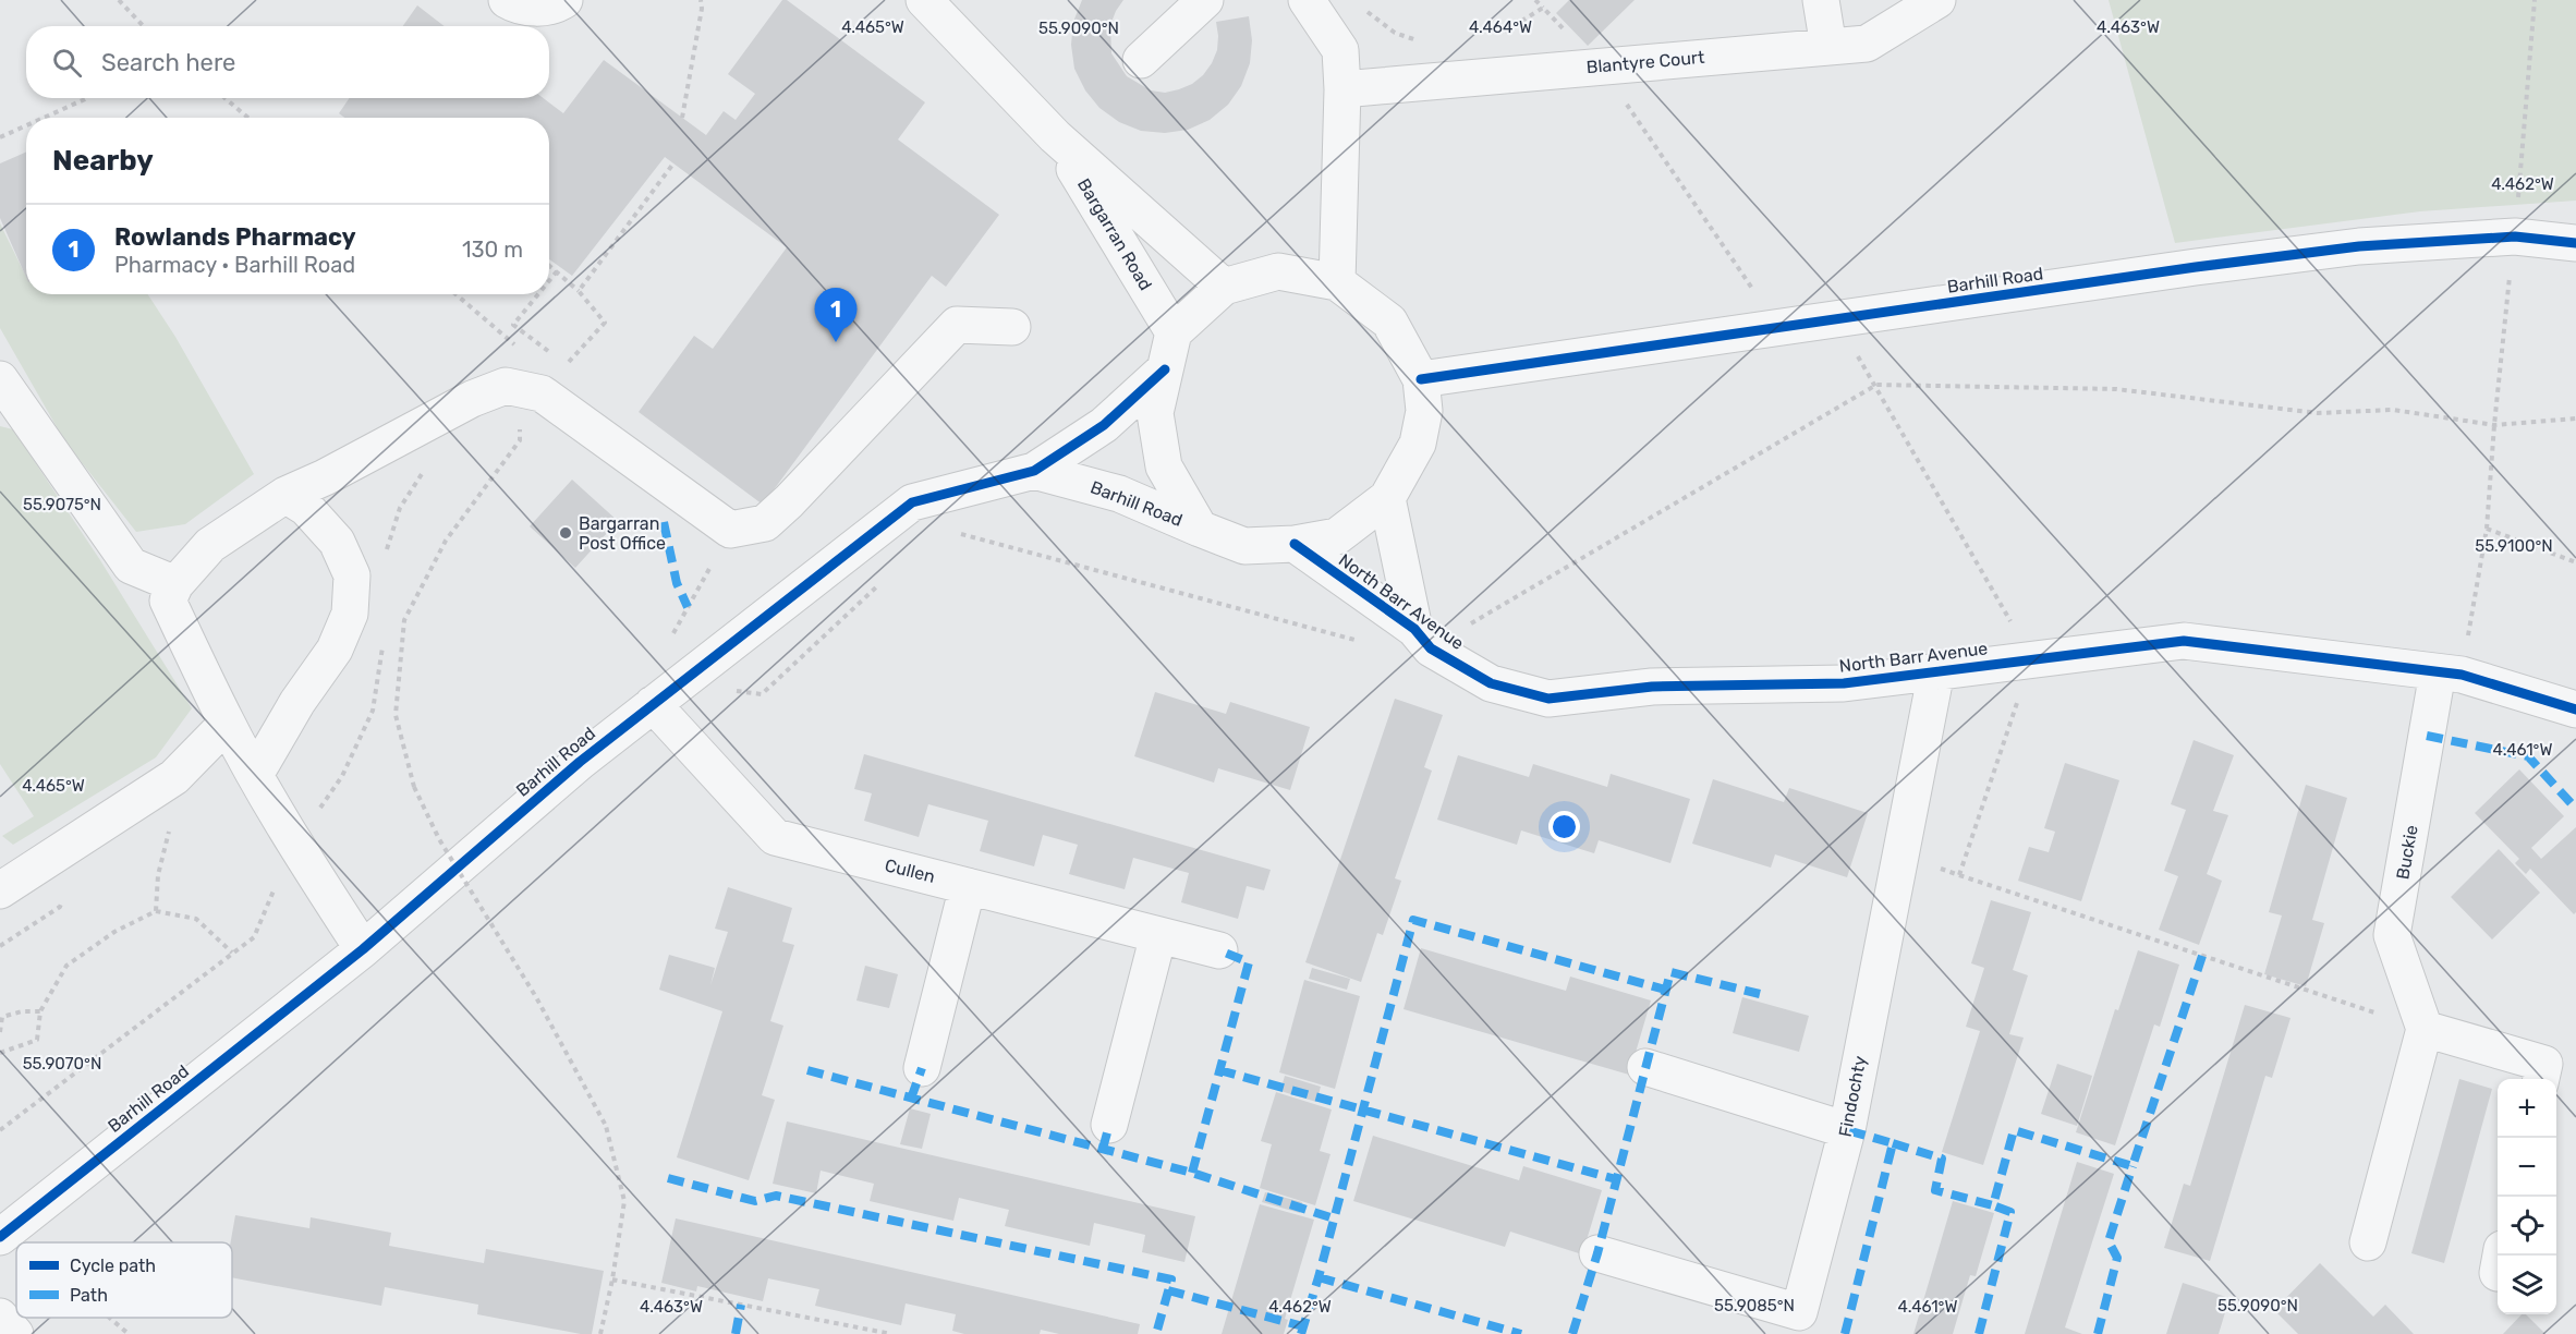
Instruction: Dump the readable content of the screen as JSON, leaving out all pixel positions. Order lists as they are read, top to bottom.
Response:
{
  "streets": {
    "street": [
      "Blantyre Court",
      "Bargarran Road",
      "Barhill Road",
      "North Barr Avenue",
      "Buckie",
      "Cullen",
      "Findochty"
    ]
  },
  "crossings": [
    ["Barhill Road", "North Barr Avenue"],
    ["Barhill Road", "Cullen"],
    ["North Barr Avenue", "Buckie"],
    ["North Barr Avenue", "Findochty"]
  ],
  "places": ["Bargarran Post Office"],
  "legend": ["Cycle path", "Path"],
  "page": {
    "search": "Search here",
    "heading": "Nearby",
    "list": [
      {
        "mark": "1",
        "name": "Rowlands Pharmacy",
        "note": "Pharmacy · Barhill Road",
        "value": "130 m"
      }
    ],
    "pins": "1",
    "map_buttons": ["+", "−"]
  },
  "coordinates": [
    "4.465°W",
    "4.464°W",
    "4.463°W",
    "55.9090°N",
    "4.462°W",
    "55.9075°N",
    "55.9100°N",
    "4.461°W",
    "55.9070°N",
    "55.9085°N"
  ]
}
